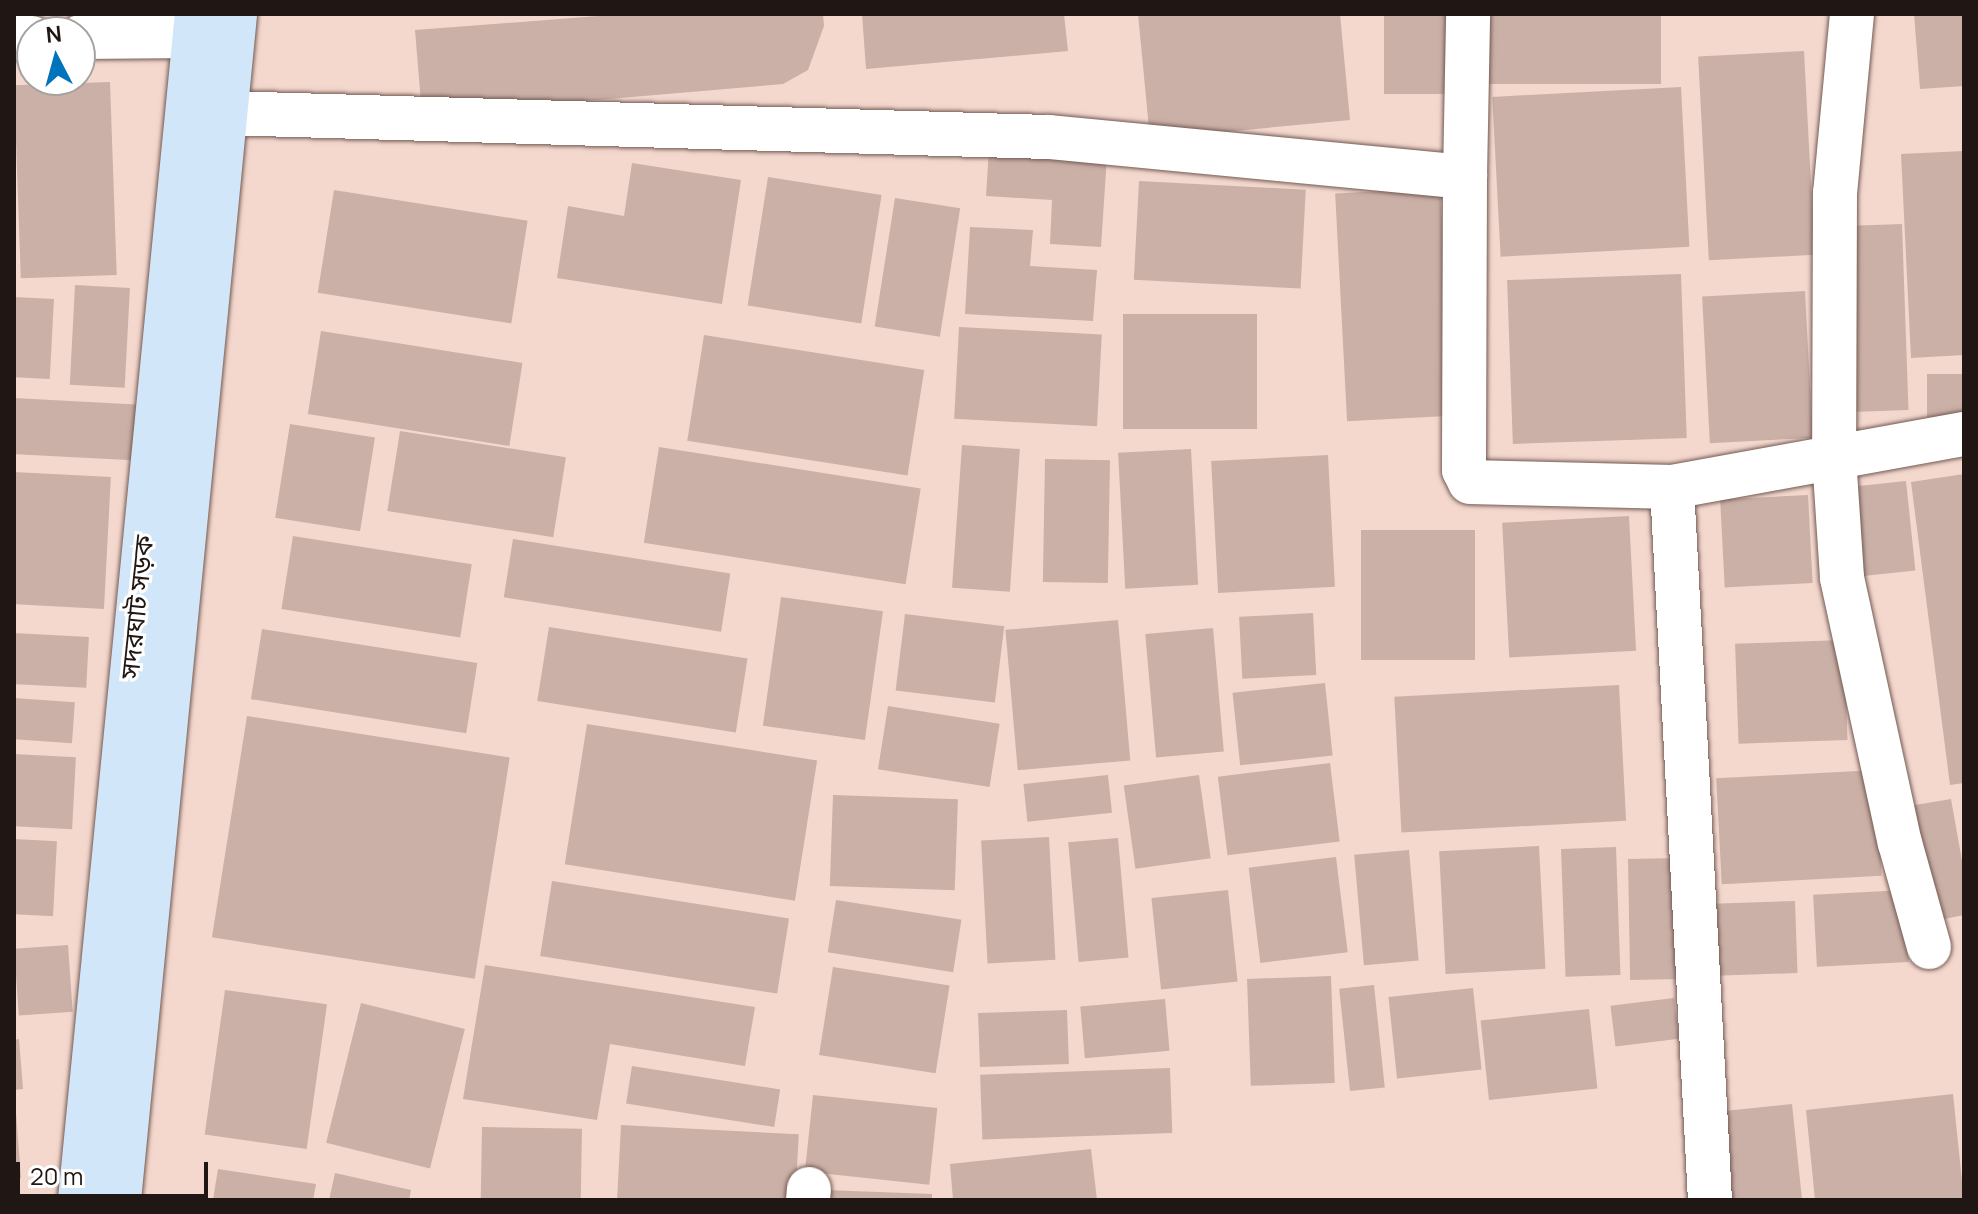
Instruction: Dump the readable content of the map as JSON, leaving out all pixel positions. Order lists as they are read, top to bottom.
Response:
{
  "streets": {
    "main road": ["সদরঘাট সড়ক"]
  },
  "scale_bar": "20 m",
  "north": "top"
}
